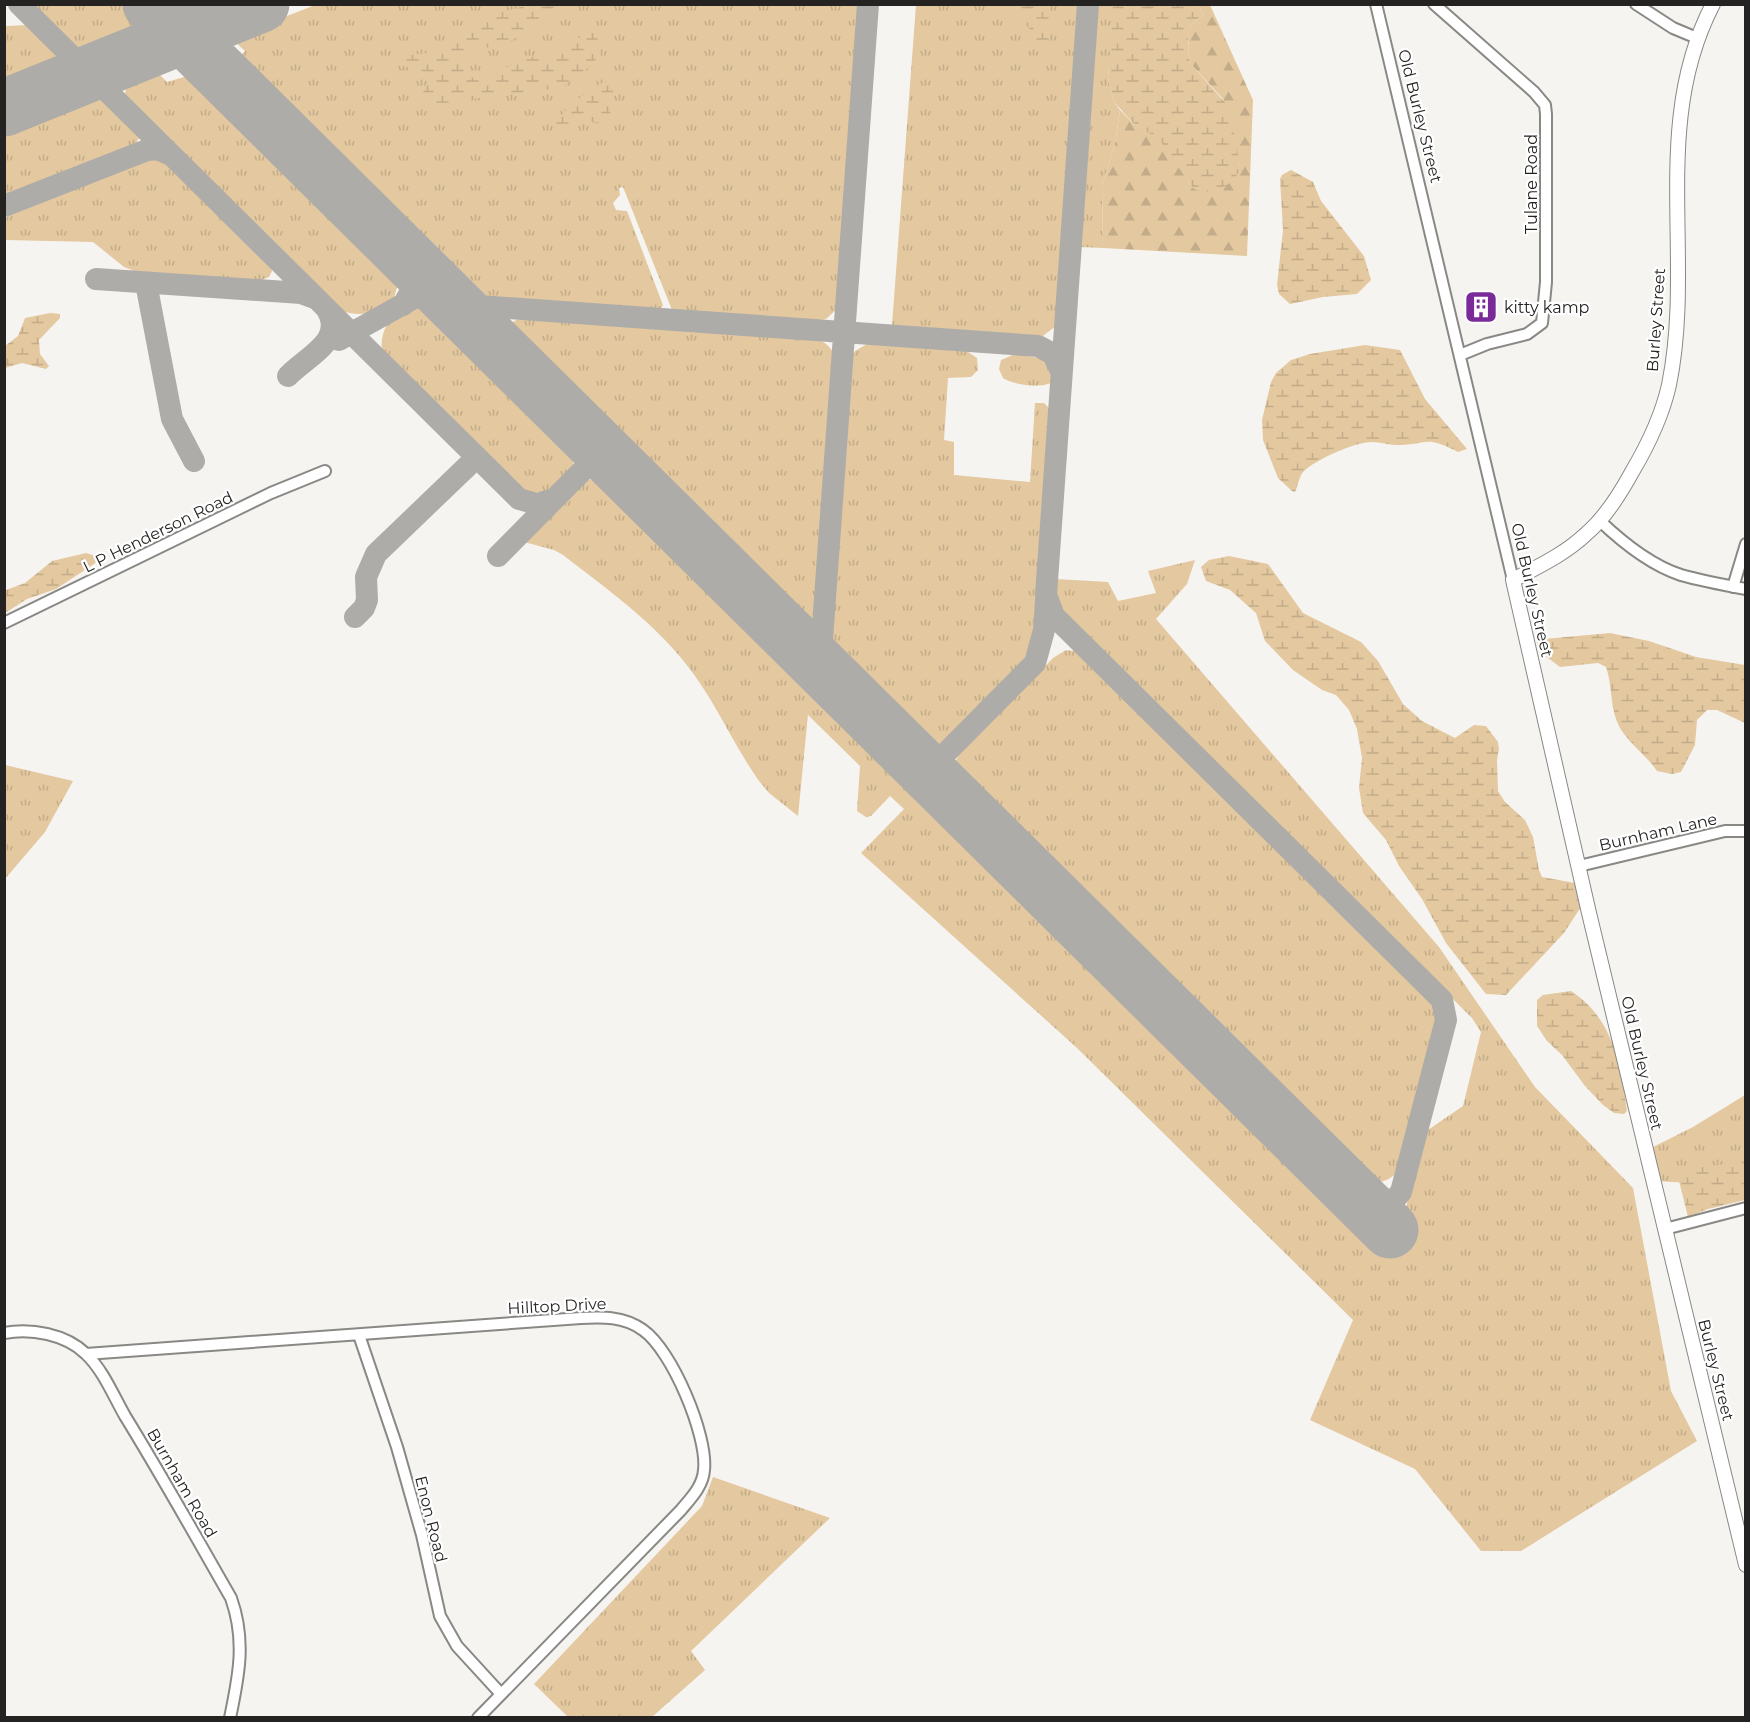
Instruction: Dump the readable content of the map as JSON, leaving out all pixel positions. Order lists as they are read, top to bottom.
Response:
{
  "streets": {
    "main road": ["Old Burley Street", "Burley Street"],
    "street": [
      "Tulane Road",
      "L P Henderson Road",
      "Burnham Lane",
      "Hilltop Drive",
      "Burnham Road",
      "Enon Road"
    ]
  },
  "crossings": [
    ["Old Burley Street", "Tulane Road"],
    ["Old Burley Street", "Burley Street"],
    ["Old Burley Street", "Burnham Lane"],
    ["Hilltop Drive", "Burnham Road"],
    ["Hilltop Drive", "Enon Road"]
  ],
  "places": {
    "building": ["kitty kamp"]
  }
}
